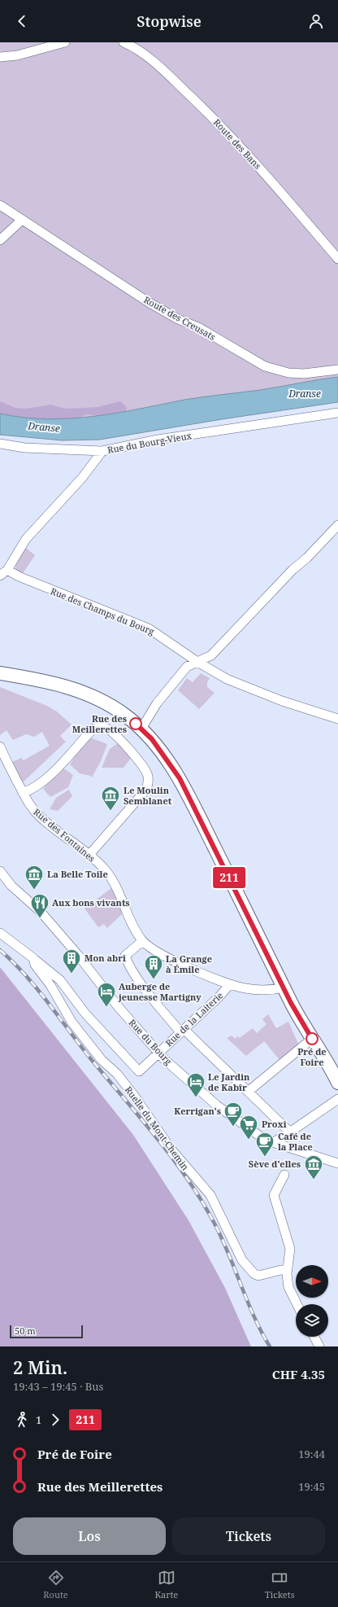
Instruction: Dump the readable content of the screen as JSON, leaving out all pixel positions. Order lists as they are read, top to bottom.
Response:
{
  "streets": {
    "street": [
      "Route des Bans",
      "Route des Creusats",
      "Rue du Bourg-Vieux",
      "Rue des Champs du Bourg",
      "Rue des Fontaines",
      "Rue de la Laiterie",
      "Rue du Bourg",
      "Ruelle du Mont-Chemin"
    ]
  },
  "crossings": [
    ["Rue du Bourg-Vieux", "Rue des Champs du Bourg"],
    ["Rue des Fontaines", "Rue de la Laiterie"],
    ["Rue de la Laiterie", "Rue du Bourg"],
    ["Rue de la Laiterie", "Ruelle du Mont-Chemin"],
    ["Rue du Bourg", "Ruelle du Mont-Chemin"]
  ],
  "water": ["Dranse"],
  "places": {
    "other": ["Rue des Meillerettes", "Pré de Foire"],
    "museum": ["Le Moulin Semblanet", "La Belle Toile", "Sève d'elles"],
    "restaurant": ["Aux bons vivants"],
    "building": ["Mon abri", "La Grange à Émile"],
    "hotel": ["Auberge de jeunesse Martigny", "Le Jardin de Kabîr"],
    "cafe": ["Kerrigan's", "Café de la Place"],
    "supermarket": ["Proxi"]
  },
  "lines": ["bus line 211"],
  "scale_bar": "50 m",
  "north": "right",
  "page": {
    "header": "Stopwise",
    "on_map": "211",
    "scale": "50 m",
    "heading": ["2 Min.", "19:43 – 19:45 · Bus", "CHF 4.35"],
    "legs": ["1", "211"],
    "list": [
      {
        "name": "Pré de Foire",
        "value": "19:44"
      },
      {
        "name": "Rue des Meillerettes",
        "value": "19:45"
      }
    ],
    "buttons": ["Los", "Tickets"],
    "tabs": ["Route", "Karte", "Tickets"]
  }
}
